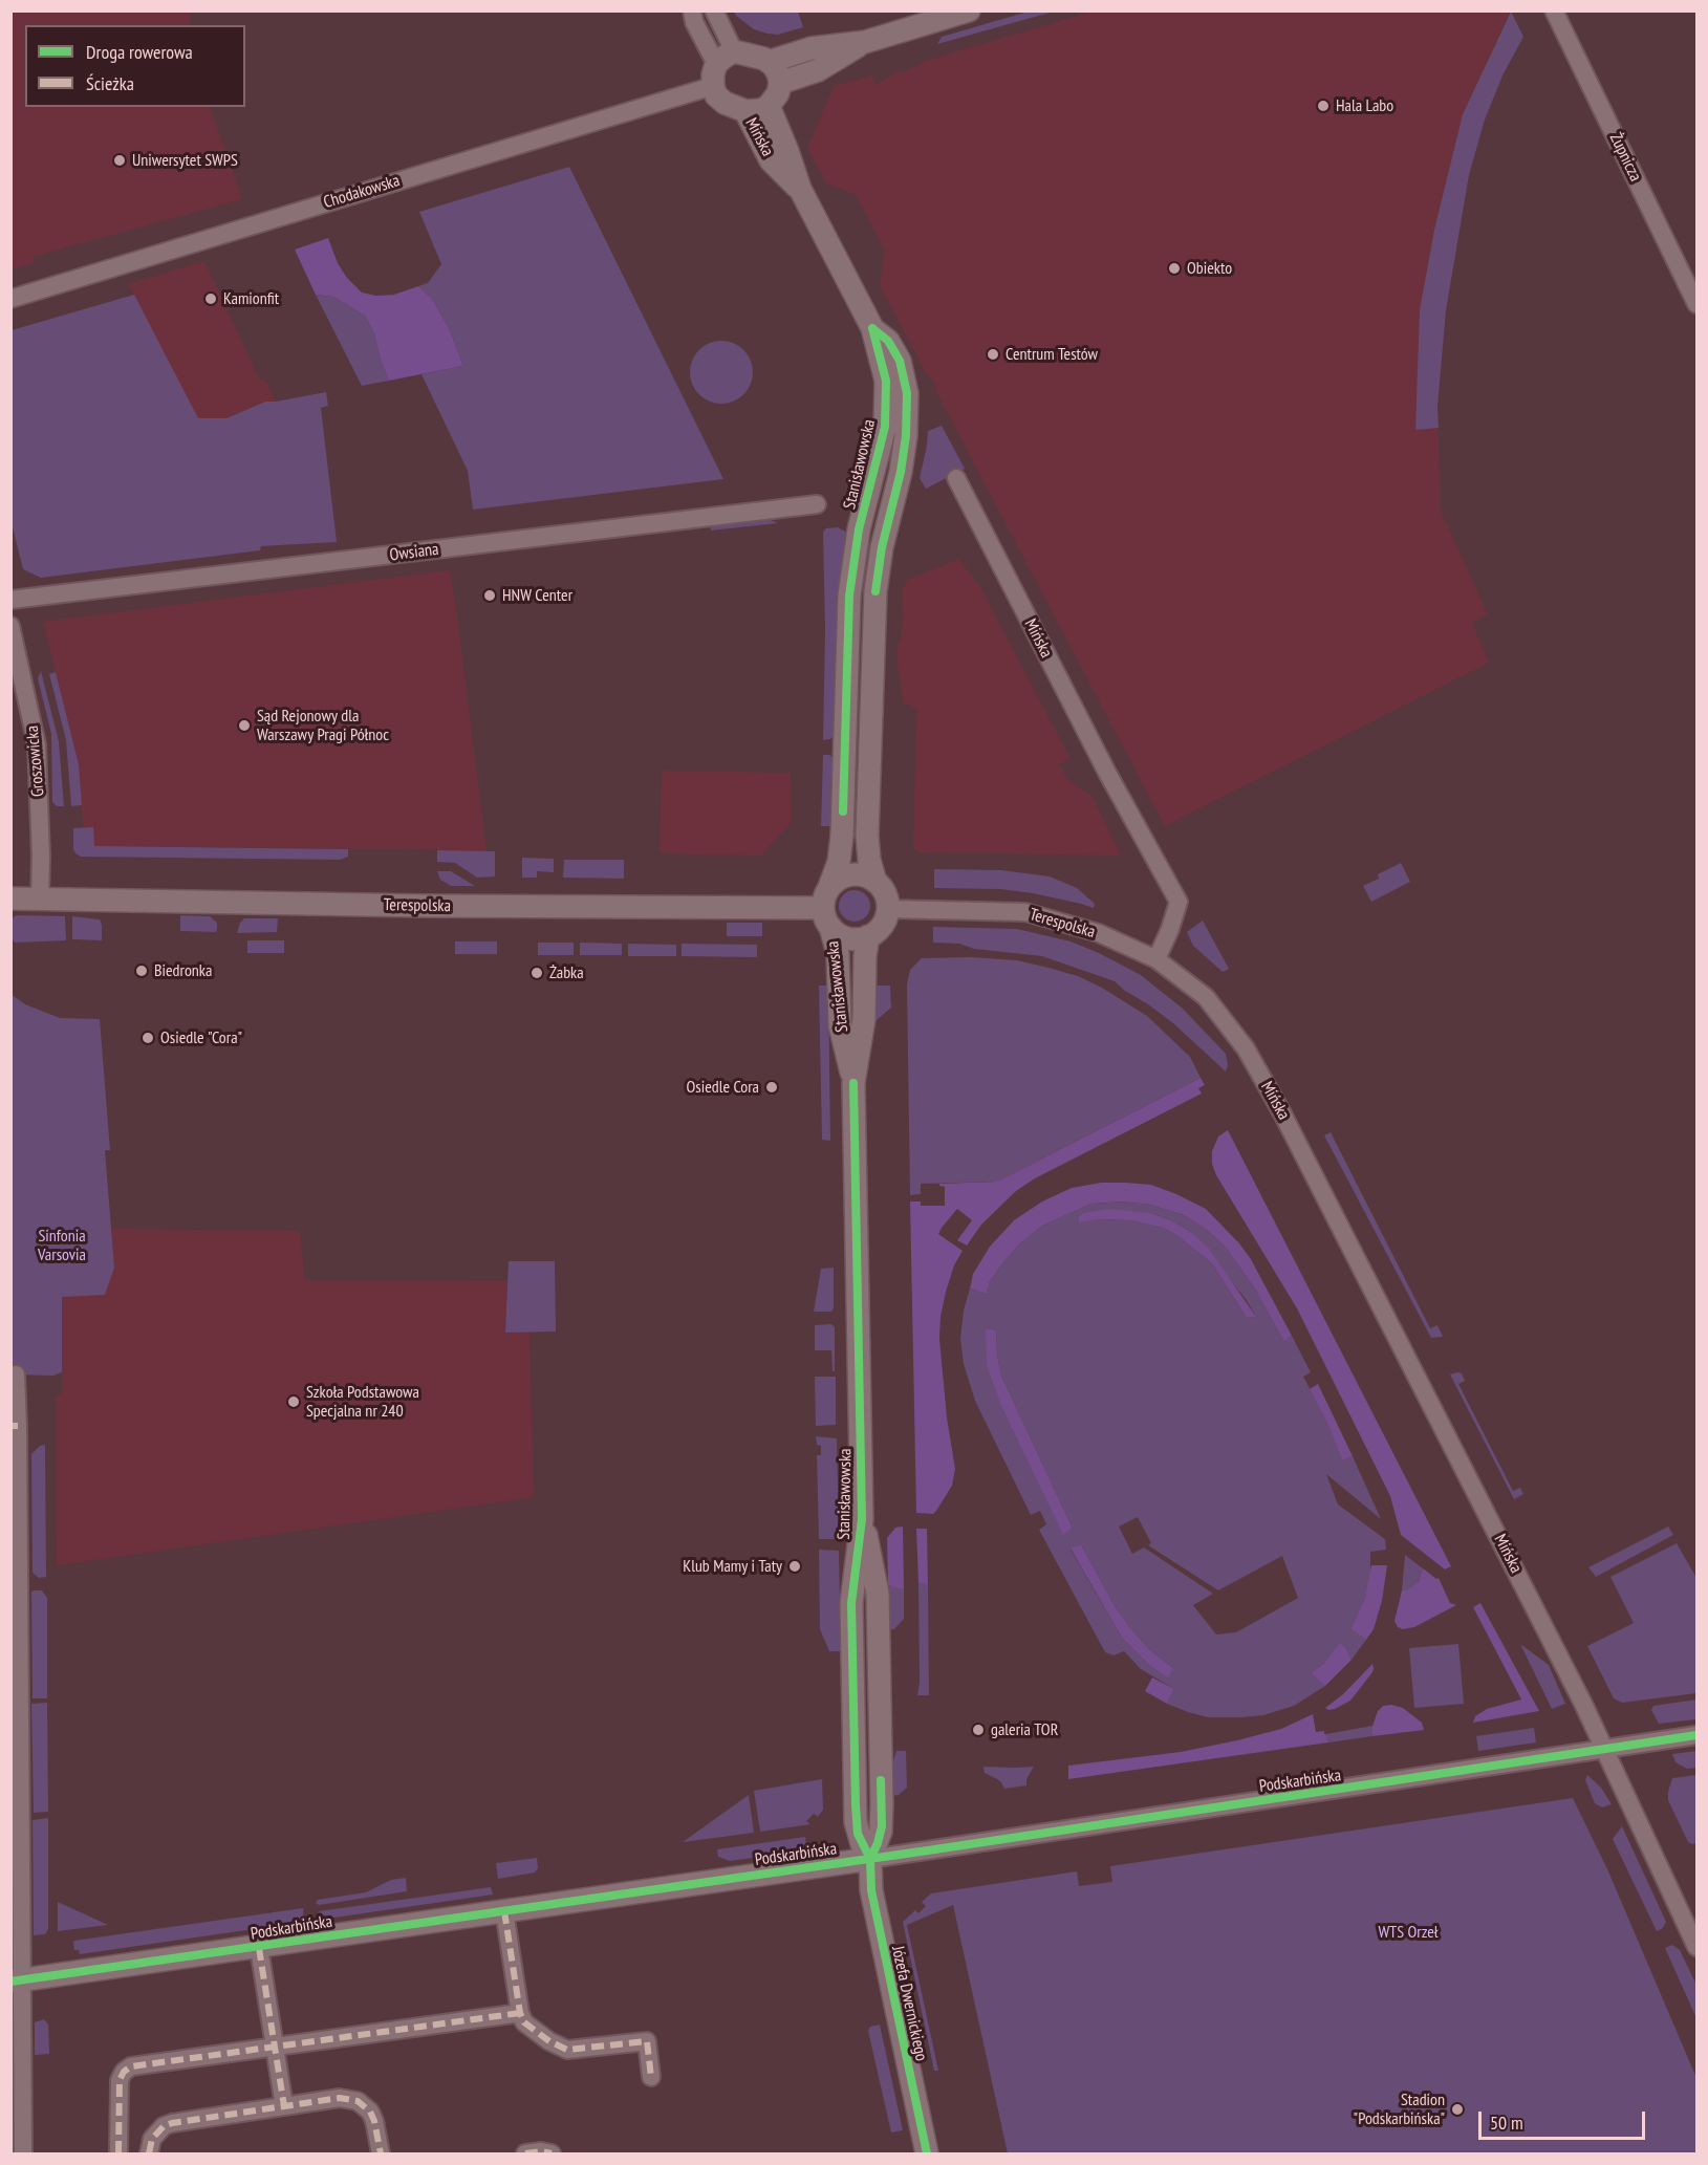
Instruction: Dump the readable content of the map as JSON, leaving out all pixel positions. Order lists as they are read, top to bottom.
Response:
{
  "streets": {
    "street": [
      "Mińska",
      "Żupnicza",
      "Chodakowska",
      "Stanisławowska",
      "Owsiana",
      "Groszowicka",
      "Terespolska",
      "Podskarbińska",
      "Józefa Dwernickiego"
    ]
  },
  "crossings": [
    ["Mińska", "Chodakowska"],
    ["Mińska", "Stanisławowska"],
    ["Mińska", "Terespolska"],
    ["Mińska", "Podskarbińska"],
    ["Stanisławowska", "Terespolska"],
    ["Stanisławowska", "Podskarbińska"],
    ["Stanisławowska", "Józefa Dwernickiego"],
    ["Groszowicka", "Terespolska"],
    ["Podskarbińska", "Józefa Dwernickiego"]
  ],
  "parks": ["Sinfonia Varsovia", "WTS Orzeł"],
  "places": [
    "Hala Labo",
    "Uniwersytet SWPS",
    "Obiekto",
    "Kamionfit",
    "Centrum Testów",
    "HNW Center",
    "Sąd Rejonowy dla Warszawy Pragi Północ",
    "Biedronka",
    "Żabka",
    "Osiedle \"Cora\"",
    "Osiedle Cora",
    "Szkoła Podstawowa Specjalna nr 240",
    "Klub Mamy i Taty",
    "galeria TOR",
    "Stadion \"Podskarbińska\""
  ],
  "legend": ["Droga rowerowa", "Ścieżka"],
  "scale_bar": "50 m"
}
